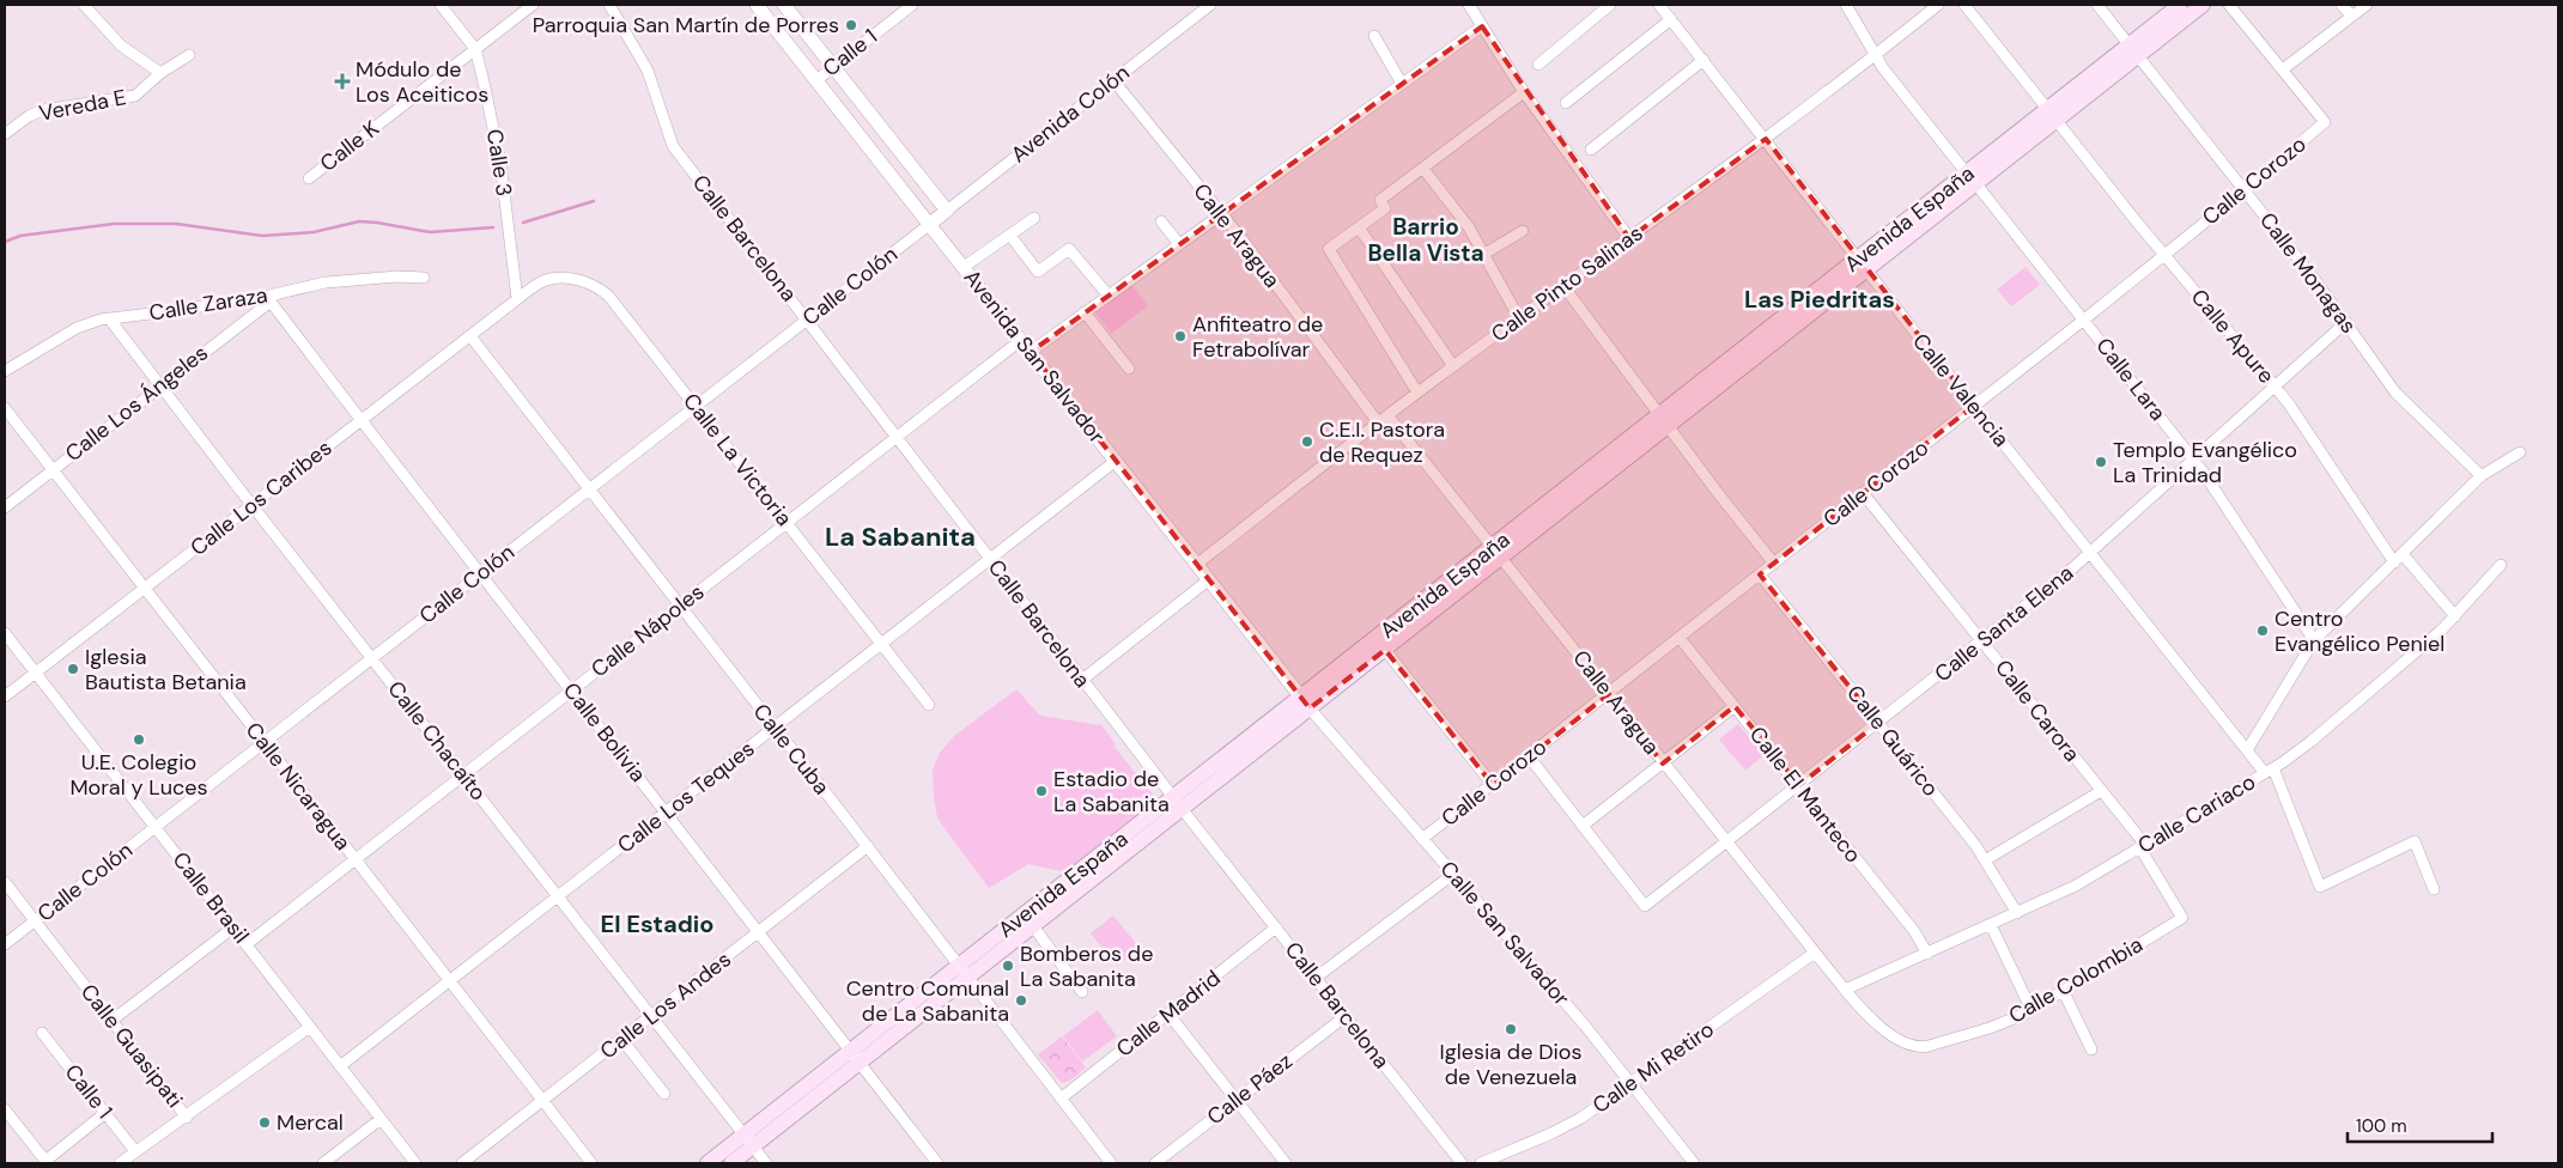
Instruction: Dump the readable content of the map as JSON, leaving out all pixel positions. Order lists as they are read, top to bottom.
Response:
{
  "streets": {
    "main road": ["Avenida España"],
    "street": [
      "Calle 1",
      "Vereda E",
      "Avenida Colón",
      "Calle K",
      "Calle 3",
      "Calle Corozo",
      "Calle Aragua",
      "Calle Barcelona",
      "Calle Monagas",
      "Calle Pinto Salinas",
      "Calle Colón",
      "Calle Zaraza",
      "Calle Apure",
      "Avenida San Salvador",
      "Calle Lara",
      "Calle Valencia",
      "Calle Los Ángeles",
      "Calle La Victoria",
      "Calle Los Caribes",
      "Calle Santa Elena",
      "Calle Nápoles",
      "Calle Carora",
      "Calle Bolivia",
      "Calle Chacaíto",
      "Calle Guárico",
      "Calle Cuba",
      "Calle Nicaragua",
      "Calle El Manteco",
      "Calle Los Teques",
      "Calle Cariaco",
      "Calle Brasil",
      "Calle San Salvador",
      "Calle Colombia",
      "Calle Los Andes",
      "Calle Madrid",
      "Calle Guasipati",
      "Calle Mi Retiro",
      "Calle Páez"
    ]
  },
  "crossings": [
    ["Calle 1", "Avenida San Salvador"],
    ["Avenida Colón", "Calle Aragua"],
    ["Avenida Colón", "Calle Colón"],
    ["Avenida Colón", "Avenida San Salvador"],
    ["Calle K", "Calle 3"],
    ["Calle 3", "Calle La Victoria"],
    ["Calle 3", "Calle Los Caribes"],
    ["Calle Corozo", "Calle Aragua"],
    ["Calle Corozo", "Calle Monagas"],
    ["Calle Corozo", "Calle Apure"],
    ["Calle Corozo", "Calle Lara"],
    ["Calle Corozo", "Calle Valencia"],
    ["Calle Corozo", "Calle Carora"],
    ["Calle Corozo", "Calle Guárico"],
    ["Calle Corozo", "Calle El Manteco"],
    ["Calle Corozo", "Calle San Salvador"],
    ["Avenida España", "Calle Aragua"],
    ["Avenida España", "Calle Barcelona"],
    ["Avenida España", "Calle Monagas"],
    ["Avenida España", "Calle Apure"],
    ["Avenida España", "Avenida San Salvador"],
    ["Avenida España", "Calle Lara"],
    ["Avenida España", "Calle Valencia"],
    ["Avenida España", "Calle Bolivia"],
    ["Avenida España", "Calle Chacaíto"],
    ["Avenida España", "Calle Cuba"],
    ["Avenida España", "Calle San Salvador"],
    ["Calle Aragua", "Calle Pinto Salinas"],
    ["Calle Aragua", "Calle Santa Elena"],
    ["Calle Aragua", "Calle Cariaco"],
    ["Calle Aragua", "Calle Colombia"],
    ["Calle Aragua", "Calle Mi Retiro"],
    ["Calle Barcelona", "Calle Colón"],
    ["Calle Barcelona", "Calle Nápoles"],
    ["Calle Barcelona", "Calle Los Teques"],
    ["Calle Barcelona", "Calle Madrid"],
    ["Calle Barcelona", "Calle Páez"],
    ["Calle Monagas", "Calle Santa Elena"],
    ["Calle Pinto Salinas", "Avenida San Salvador"],
    ["Calle Pinto Salinas", "Calle Lara"],
    ["Calle Pinto Salinas", "Calle Valencia"],
    ["Calle Colón", "Avenida San Salvador"],
    ["Calle Colón", "Calle La Victoria"],
    ["Calle Colón", "Calle Bolivia"],
    ["Calle Colón", "Calle Chacaíto"],
    ["Calle Colón", "Calle Cuba"],
    ["Calle Colón", "Calle Nicaragua"],
    ["Calle Colón", "Calle Brasil"],
    ["Calle Colón", "Calle Guasipati"],
    ["Calle Zaraza", "Calle Los Ángeles"],
    ["Calle Zaraza", "Calle Bolivia"],
    ["Calle Zaraza", "Calle Chacaíto"],
    ["Calle Apure", "Calle Santa Elena"],
    ["Avenida San Salvador", "Calle Nápoles"],
    ["Avenida San Salvador", "Calle Los Teques"],
    ["Avenida San Salvador", "Calle San Salvador"],
    ["Calle Lara", "Calle Santa Elena"],
    ["Calle Valencia", "Calle Santa Elena"],
    ["Calle Valencia", "Calle Cariaco"],
    ["Calle Los Ángeles", "Calle Bolivia"],
    ["Calle Los Ángeles", "Calle Chacaíto"],
    ["Calle Los Ángeles", "Calle Nicaragua"],
    ["Calle La Victoria", "Calle Los Caribes"],
    ["Calle La Victoria", "Calle Nápoles"],
    ["Calle La Victoria", "Calle Los Teques"],
    ["Calle Los Caribes", "Calle Bolivia"],
    ["Calle Los Caribes", "Calle Chacaíto"],
    ["Calle Los Caribes", "Calle Cuba"],
    ["Calle Los Caribes", "Calle Nicaragua"],
    ["Calle Los Caribes", "Calle Brasil"],
    ["Calle Santa Elena", "Calle Carora"],
    ["Calle Santa Elena", "Calle Guárico"],
    ["Calle Santa Elena", "Calle El Manteco"],
    ["Calle Nápoles", "Calle Bolivia"],
    ["Calle Nápoles", "Calle Chacaíto"],
    ["Calle Nápoles", "Calle Cuba"],
    ["Calle Nápoles", "Calle Nicaragua"],
    ["Calle Nápoles", "Calle Brasil"],
    ["Calle Carora", "Calle Cariaco"],
    ["Calle Carora", "Calle Colombia"],
    ["Calle Bolivia", "Calle Los Teques"],
    ["Calle Bolivia", "Calle Los Andes"],
    ["Calle Chacaíto", "Calle Los Teques"],
    ["Calle Chacaíto", "Calle Los Andes"],
    ["Calle Guárico", "Calle Cariaco"],
    ["Calle Cuba", "Calle Los Teques"],
    ["Calle Cuba", "Calle Los Andes"],
    ["Calle Cuba", "Calle Madrid"],
    ["Calle Nicaragua", "Calle Los Teques"],
    ["Calle Nicaragua", "Calle Los Andes"],
    ["Calle El Manteco", "Calle Cariaco"],
    ["Calle Los Teques", "Calle Brasil"],
    ["Calle Cariaco", "Calle Colombia"],
    ["Calle Brasil", "Calle Guasipati"],
    ["Calle San Salvador", "Calle Mi Retiro"]
  ],
  "districts": [
    "Barrio Bella Vista",
    "Las Piedritas",
    "La Sabanita",
    "El Estadio"
  ],
  "places": {
    "other": [
      "Parroquia San Martín de Porres",
      "Anfiteatro de Fetrabolívar",
      "C.E.I. Pastora de Requez",
      "Templo Evangélico La Trinidad",
      "Centro Evangélico Peniel",
      "Iglesia Bautista Betania",
      "U.E. Colegio Moral y Luces",
      "Estadio de La Sabanita",
      "Bomberos de La Sabanita",
      "Centro Comunal de La Sabanita",
      "Iglesia de Dios de Venezuela",
      "Mercal"
    ],
    "health": ["Módulo de Los Aceiticos"]
  },
  "scale_bar": "100 m"
}
